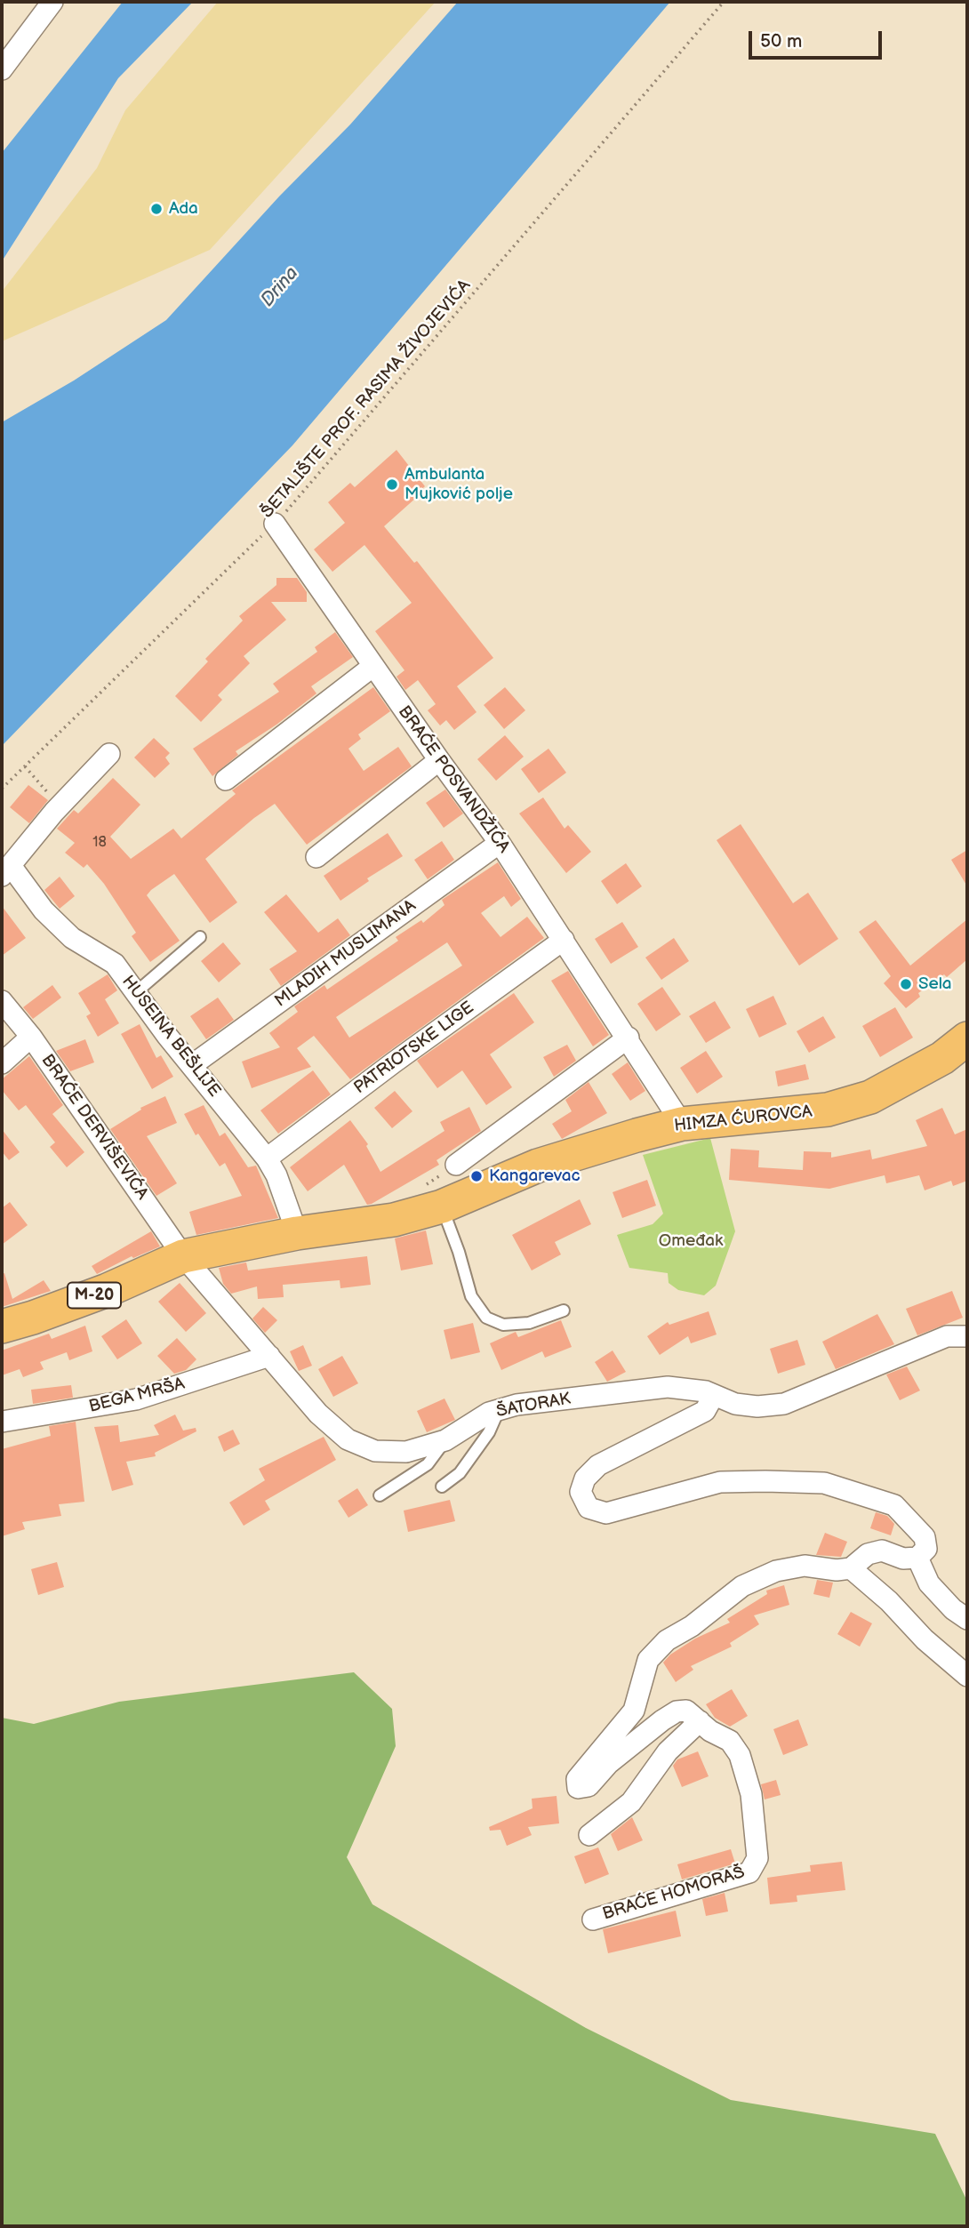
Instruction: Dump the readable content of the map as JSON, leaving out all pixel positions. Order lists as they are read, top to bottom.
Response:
{
  "streets": {
    "main road": ["HIMZA ĆUROVCA", "M-20"],
    "street": [
      "BRAĆE POSVANDŽIĆA",
      "MLADIH MUSLIMANA",
      "HUSEINA BEŠLIJE",
      "PATRIOTSKE LIGE",
      "BRAĆE DERVIŠEVIĆA",
      "BEGA MRŠA",
      "ŠATORAK",
      "BRAĆE HOMORAŠ"
    ],
    "path": ["ŠETALIŠTE PROF. RASIMA ŽIVOJEVIĆA"]
  },
  "crossings": [
    ["ŠETALIŠTE PROF. RASIMA ŽIVOJEVIĆA", "BRAĆE POSVANDŽIĆA"],
    ["BRAĆE POSVANDŽIĆA", "MLADIH MUSLIMANA"],
    ["BRAĆE POSVANDŽIĆA", "PATRIOTSKE LIGE"],
    ["BRAĆE POSVANDŽIĆA", "HIMZA ĆUROVCA"],
    ["MLADIH MUSLIMANA", "HUSEINA BEŠLIJE"],
    ["HUSEINA BEŠLIJE", "PATRIOTSKE LIGE"],
    ["HUSEINA BEŠLIJE", "HIMZA ĆUROVCA"],
    ["HIMZA ĆUROVCA", "BRAĆE DERVIŠEVIĆA"],
    ["HIMZA ĆUROVCA", "M-20"],
    ["HIMZA ĆUROVCA", "ŠATORAK"],
    ["BRAĆE DERVIŠEVIĆA", "M-20"],
    ["BRAĆE DERVIŠEVIĆA", "ŠATORAK"],
    ["M-20", "ŠATORAK"],
    ["BEGA MRŠA", "ŠATORAK"]
  ],
  "water": ["Drina"],
  "parks": ["Omeđak"],
  "places": [
    "Ada",
    "Ambulanta Mujković polje",
    "Sela",
    "Kangarevac"
  ],
  "house_numbers": ["18"],
  "scale_bar": "50 m"
}
